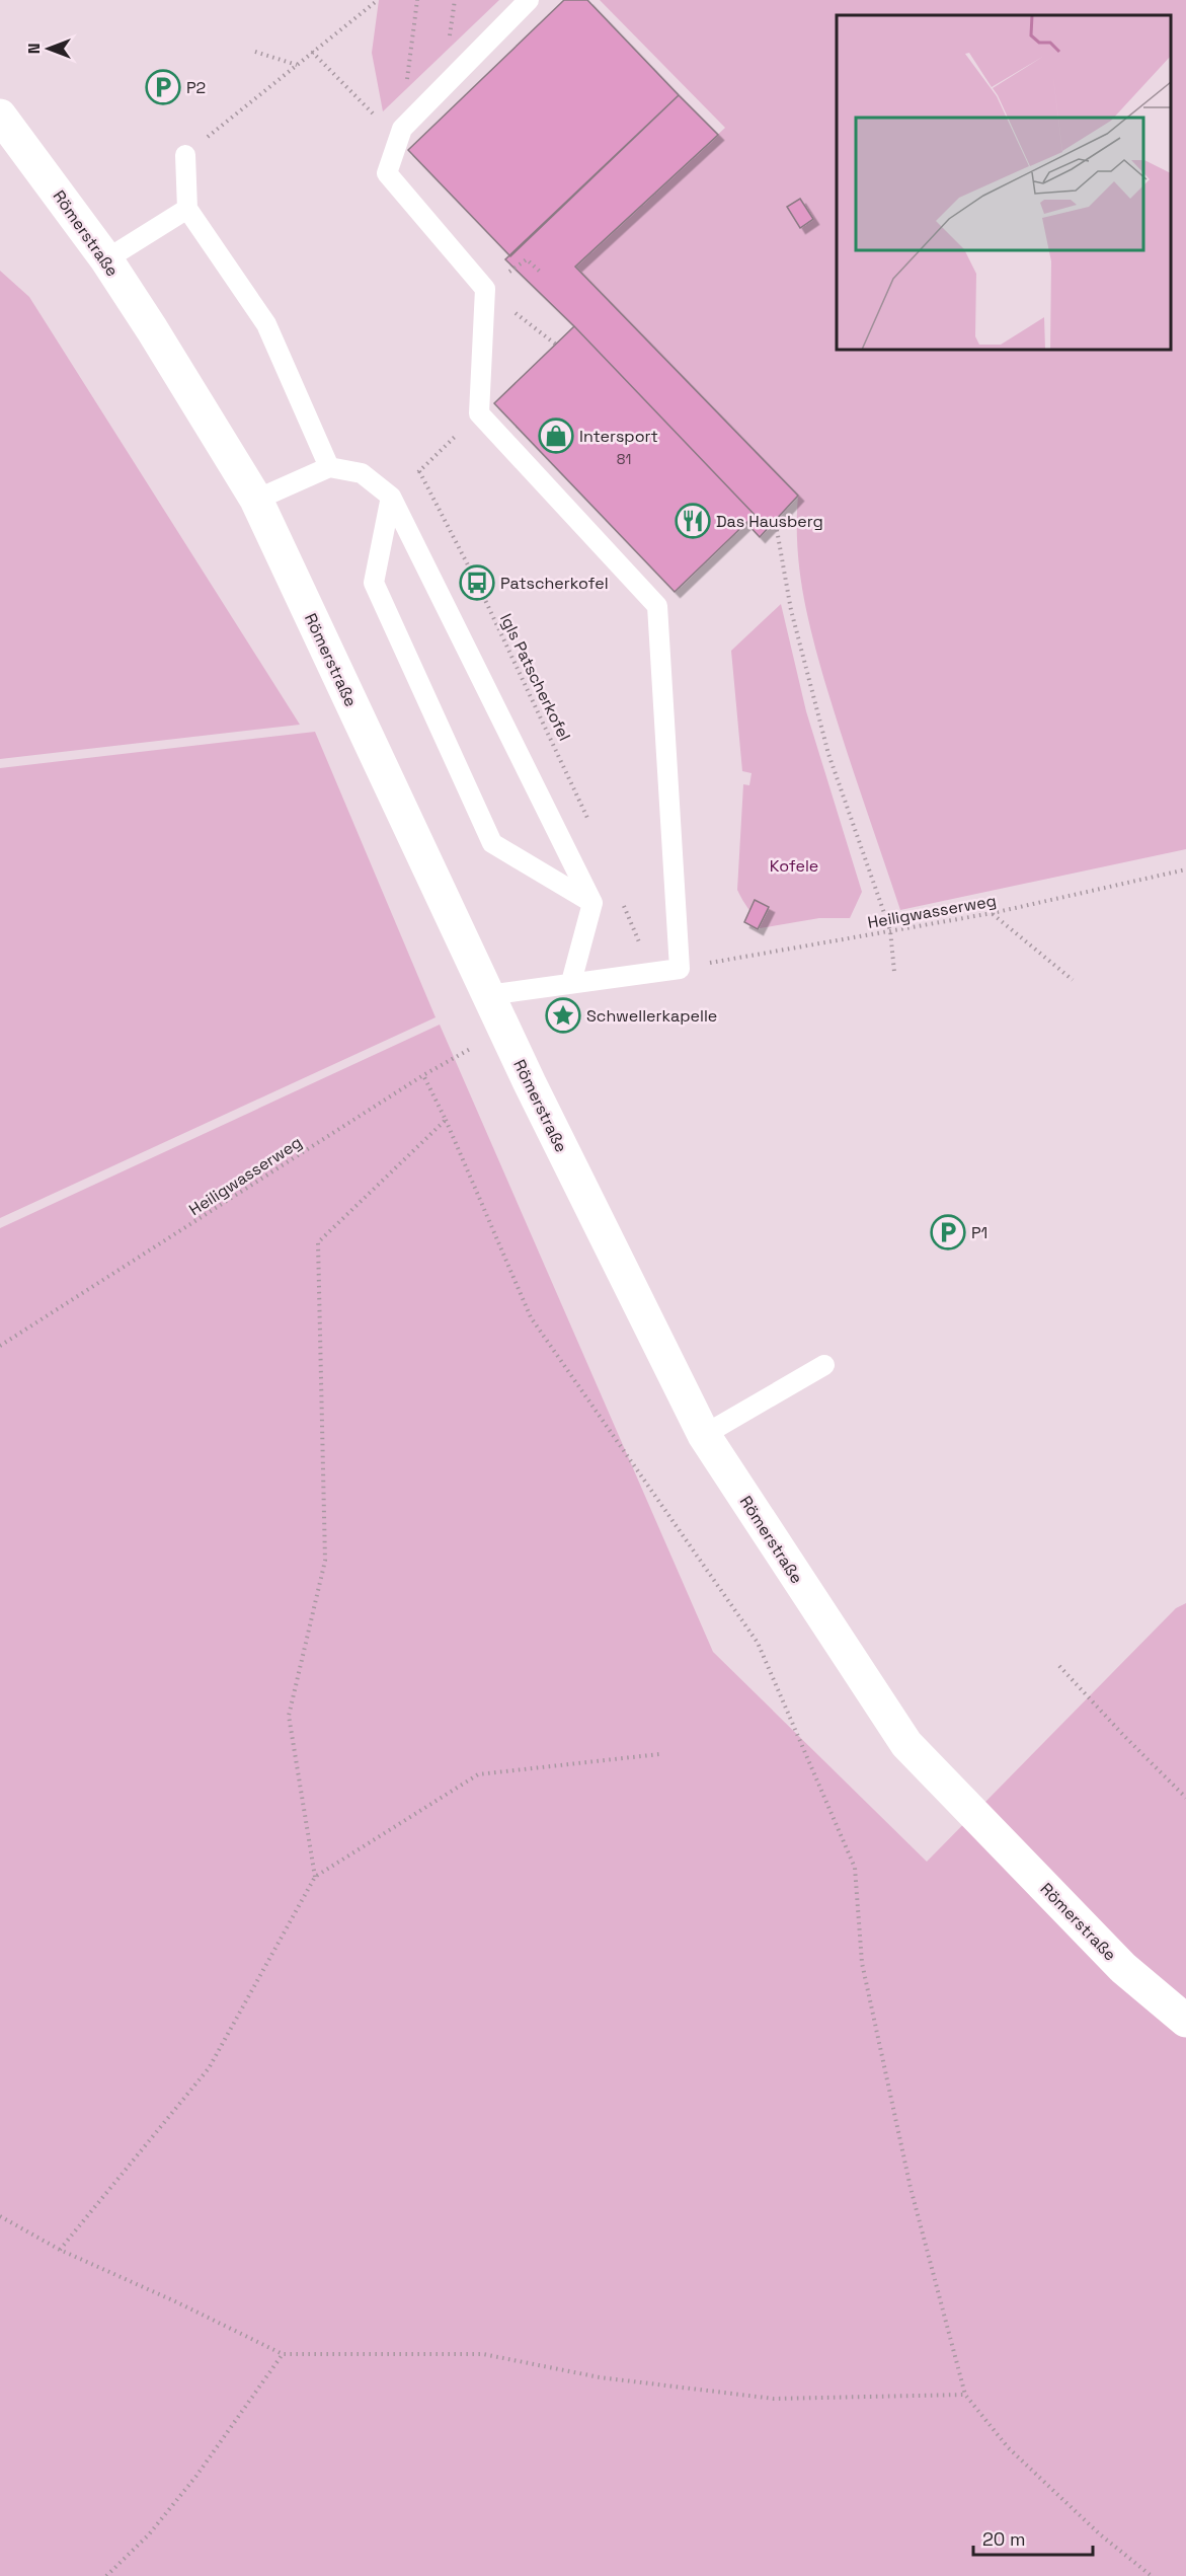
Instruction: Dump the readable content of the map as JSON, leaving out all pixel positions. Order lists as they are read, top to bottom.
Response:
{
  "streets": {
    "main road": ["Römerstraße"],
    "path": ["Igls Patscherkofel", "Heiligwasserweg"]
  },
  "crossings": [
    ["Römerstraße", "Heiligwasserweg"]
  ],
  "parks": ["Kofele"],
  "places": {
    "parking": ["P2", "P1"],
    "shop": ["Intersport"],
    "restaurant": ["Das Hausberg"],
    "bus stop": ["Patscherkofel"],
    "place": ["Schwellerkapelle"]
  },
  "house_numbers": ["81"],
  "scale_bar": "20 m",
  "north": "left"
}
